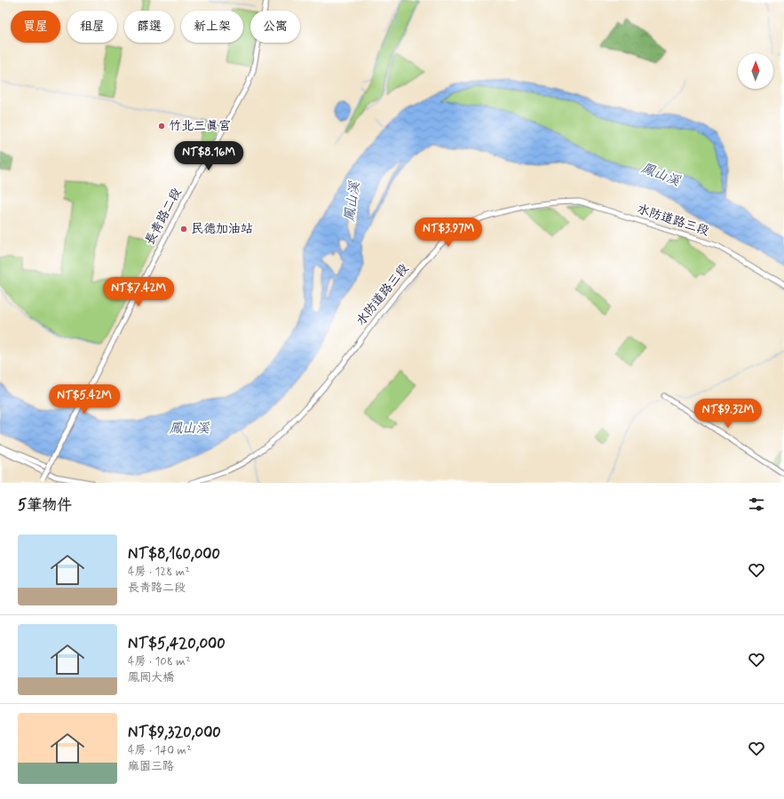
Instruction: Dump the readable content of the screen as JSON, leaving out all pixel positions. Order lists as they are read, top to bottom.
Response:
{
  "streets": {
    "street": ["長青路二段", "水防道路三段"]
  },
  "water": ["鳳山溪"],
  "places": ["竹北三真宮", "民德加油站"],
  "north": "top",
  "page": {
    "chip": [
      "買屋",
      "租屋",
      "篩選",
      "新上架",
      "公寓"
    ],
    "price": [
      "NT$8.16M",
      "NT$3.97M",
      "NT$7.42M",
      "NT$5.42M",
      "NT$9.32M"
    ],
    "heading": "5筆物件",
    "list": [
      {
        "name": "NT$8,160,000",
        "note": "4房 · 128 m² · 長青路二段"
      },
      {
        "name": "NT$5,420,000",
        "note": "4房 · 108 m² · 鳳岡大橋"
      },
      {
        "name": "NT$9,320,000",
        "note": "4房 · 140 m² · 麻園三路"
      }
    ]
  }
}
